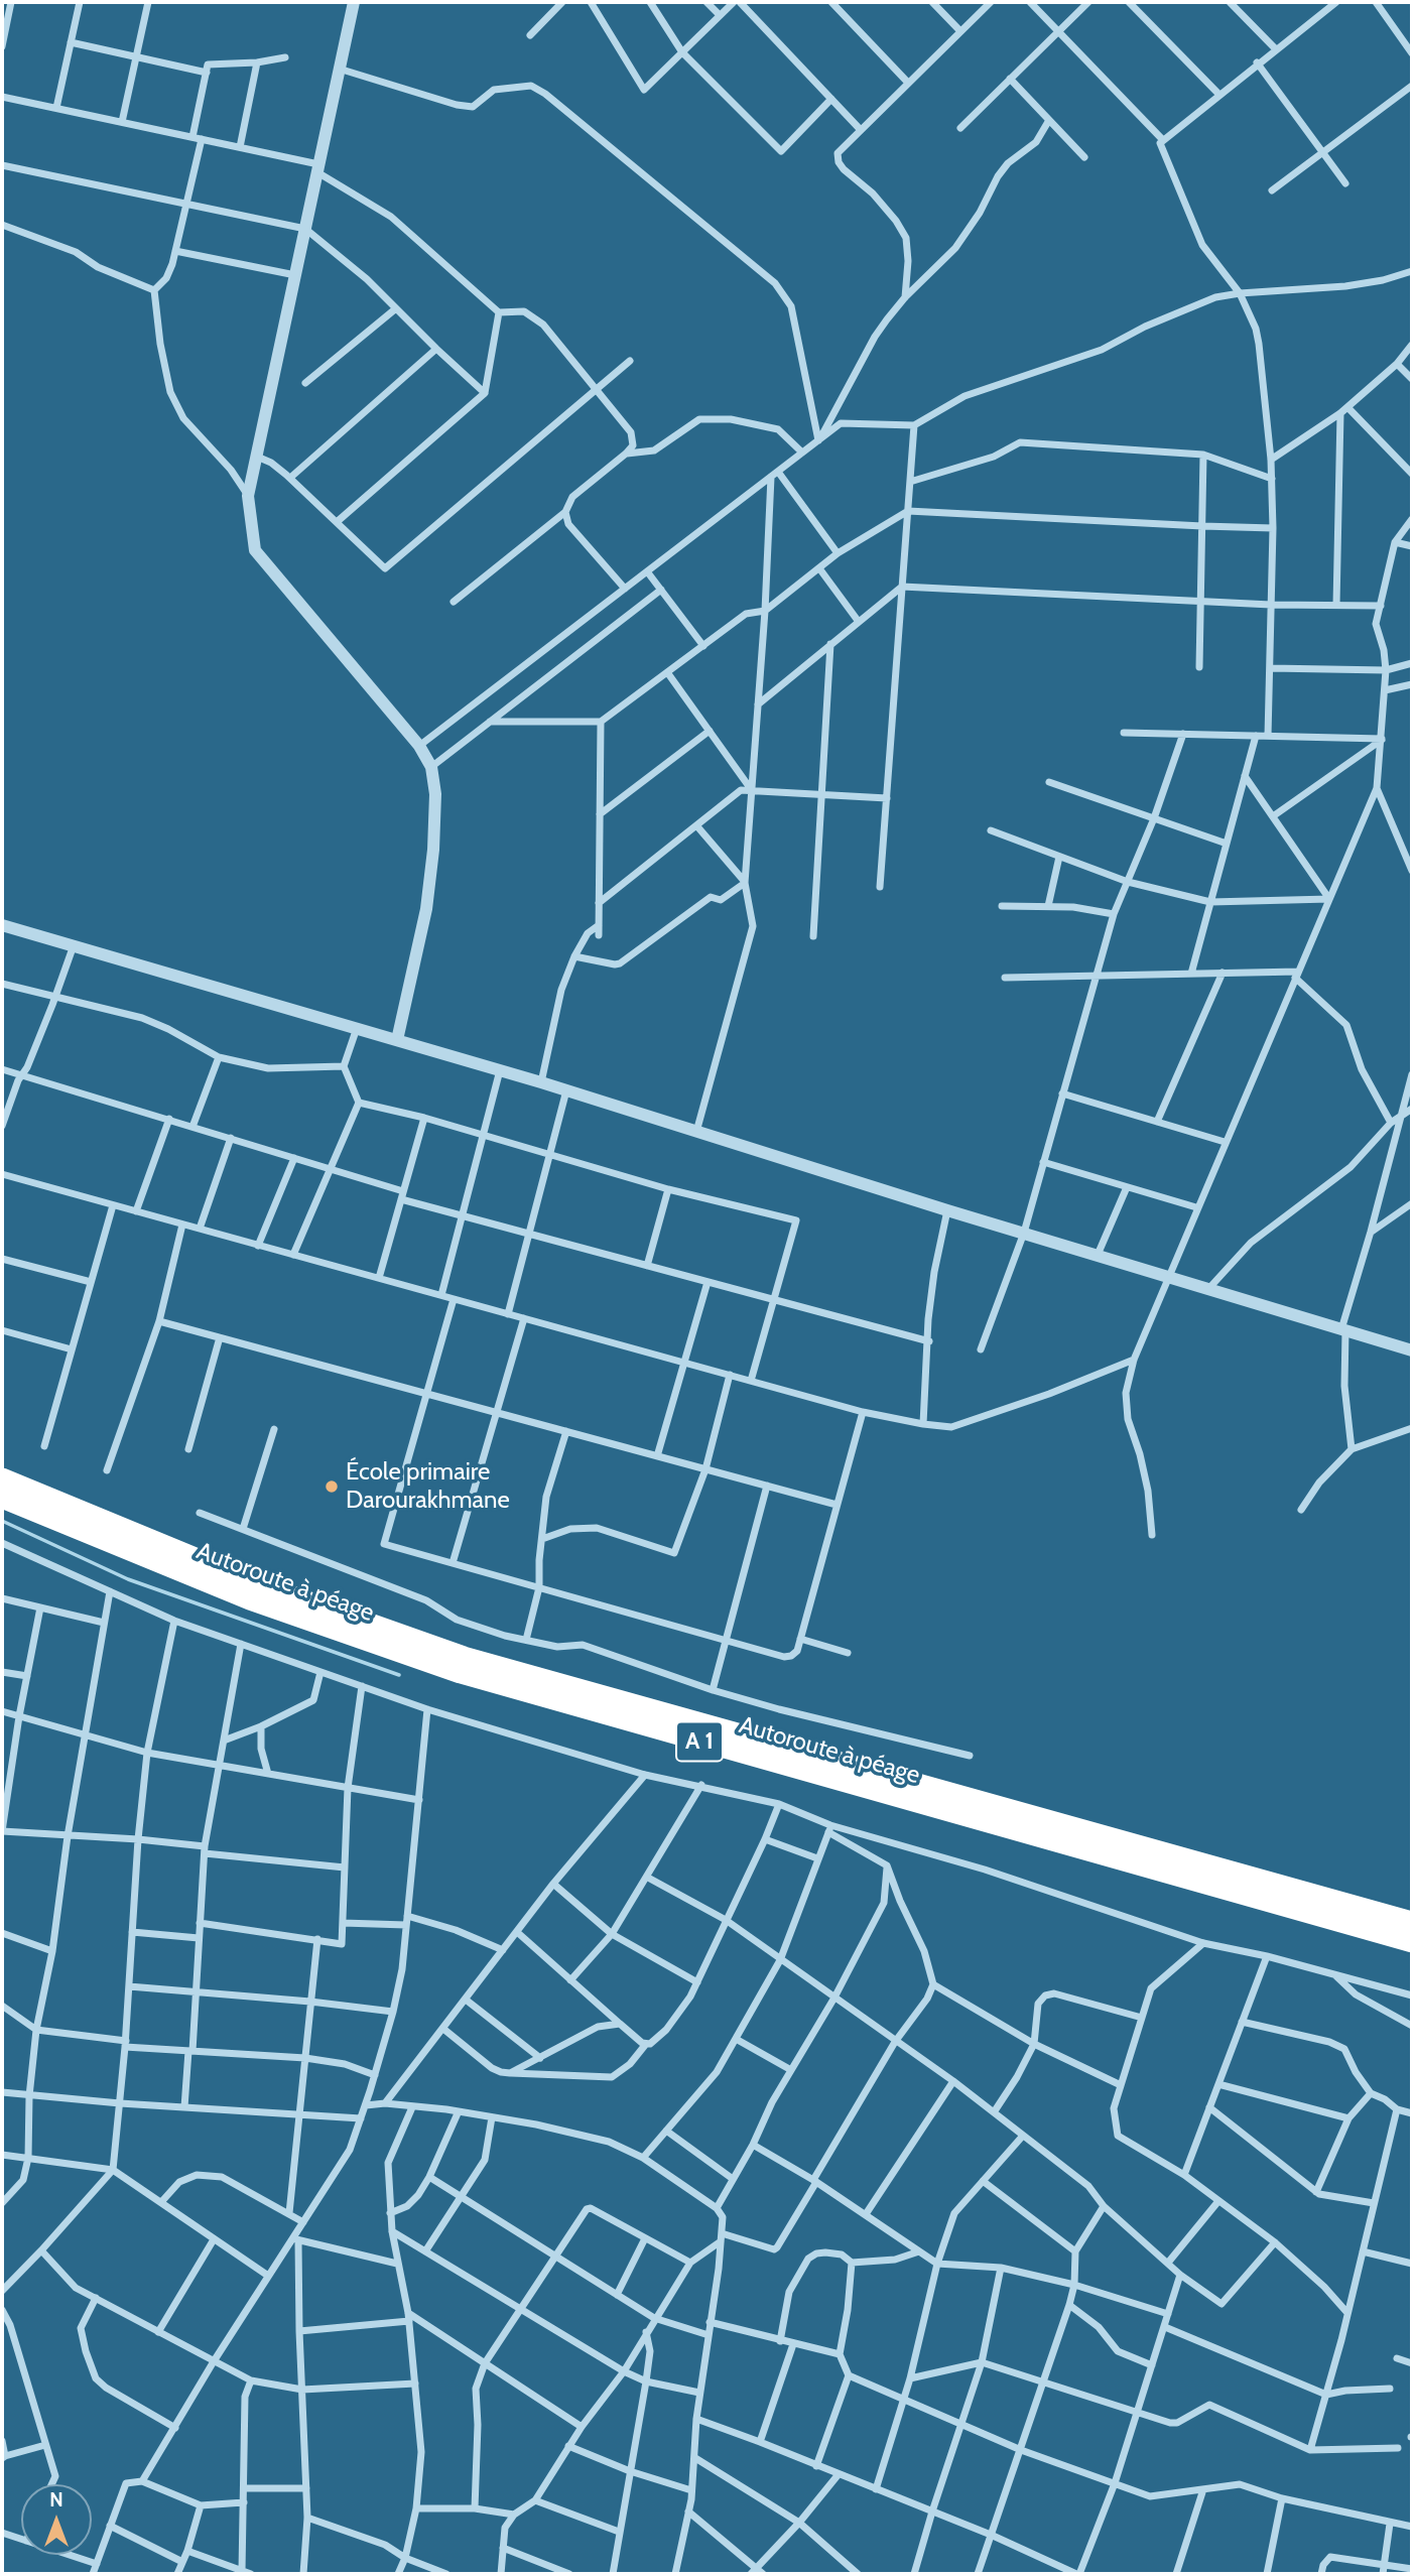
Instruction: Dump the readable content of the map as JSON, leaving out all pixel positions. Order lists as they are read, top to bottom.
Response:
{
  "streets": {
    "highway": ["Autoroute à péage", "A 1"]
  },
  "places": ["École primaire Darourakhmane"],
  "north": "top"
}
